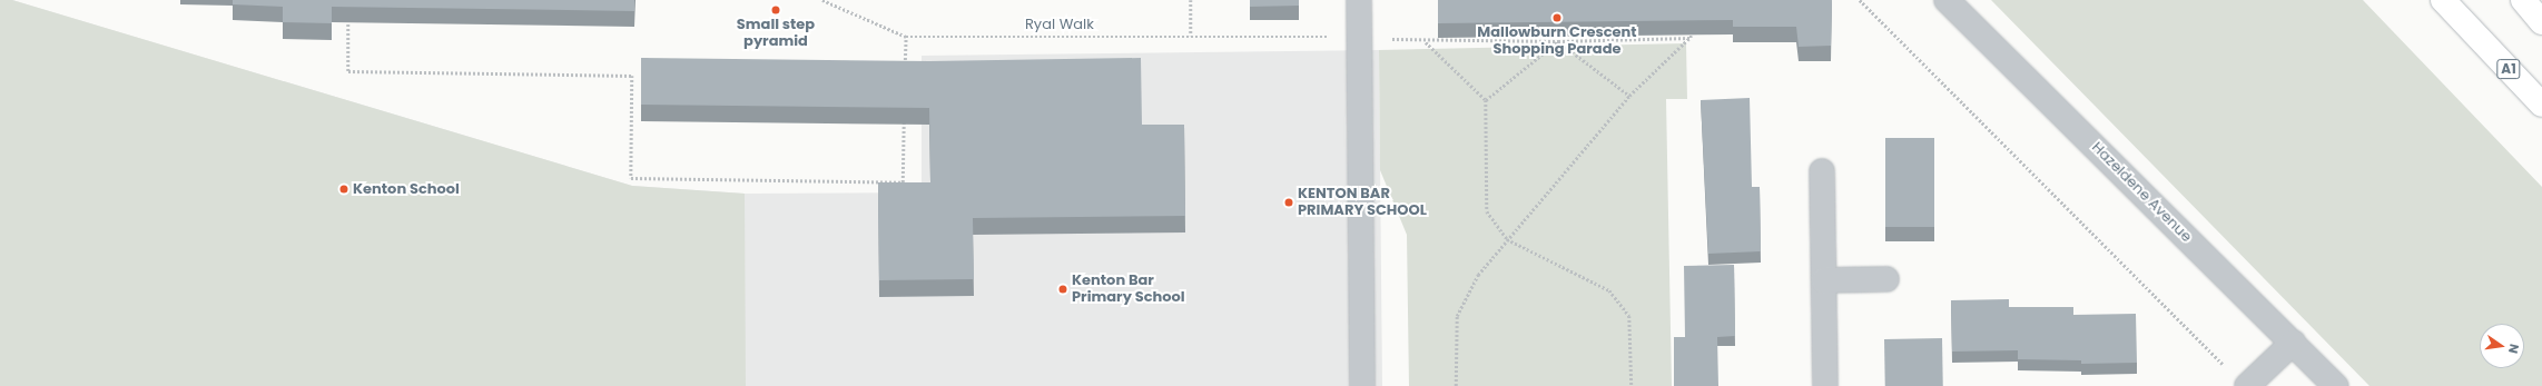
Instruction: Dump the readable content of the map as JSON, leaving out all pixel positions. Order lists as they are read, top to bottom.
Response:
{
  "streets": {
    "highway": ["A1"],
    "street": ["Hazeldene Avenue"],
    "path": ["Ryal Walk"]
  },
  "places": [
    "Small step pyramid",
    "Mallowburn Crescent Shopping Parade",
    "Kenton School",
    "KENTON BAR PRIMARY SCHOOL",
    "Kenton Bar Primary School"
  ],
  "north": "right"
}
